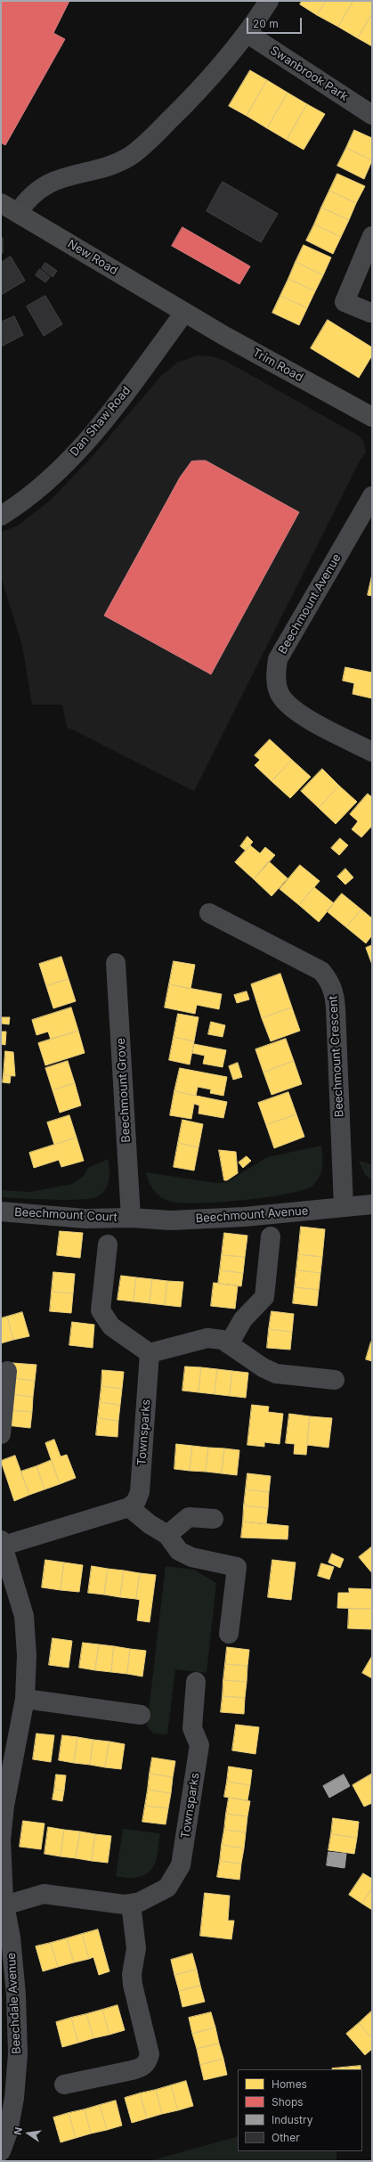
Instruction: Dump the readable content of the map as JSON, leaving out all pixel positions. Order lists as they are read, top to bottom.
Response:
{
  "streets": {
    "main road": ["New Road", "Trim Road"],
    "street": [
      "Swanbrook Park",
      "Dan Shaw Road",
      "Beechmount Avenue",
      "Beechmount Crescent",
      "Beechmount Grove",
      "Beechmount Court",
      "Townsparks",
      "Beechdale Avenue"
    ]
  },
  "crossings": [
    ["New Road", "Trim Road"],
    ["New Road", "Dan Shaw Road"],
    ["Trim Road", "Dan Shaw Road"],
    ["Beechmount Avenue", "Beechmount Crescent"],
    ["Beechmount Avenue", "Beechmount Grove"],
    ["Beechmount Avenue", "Beechmount Court"],
    ["Beechmount Grove", "Beechmount Court"],
    ["Townsparks", "Beechdale Avenue"]
  ],
  "legend": [
    "Homes",
    "Shops",
    "Industry",
    "Other"
  ],
  "scale_bar": "20 m",
  "north": "left"
}
